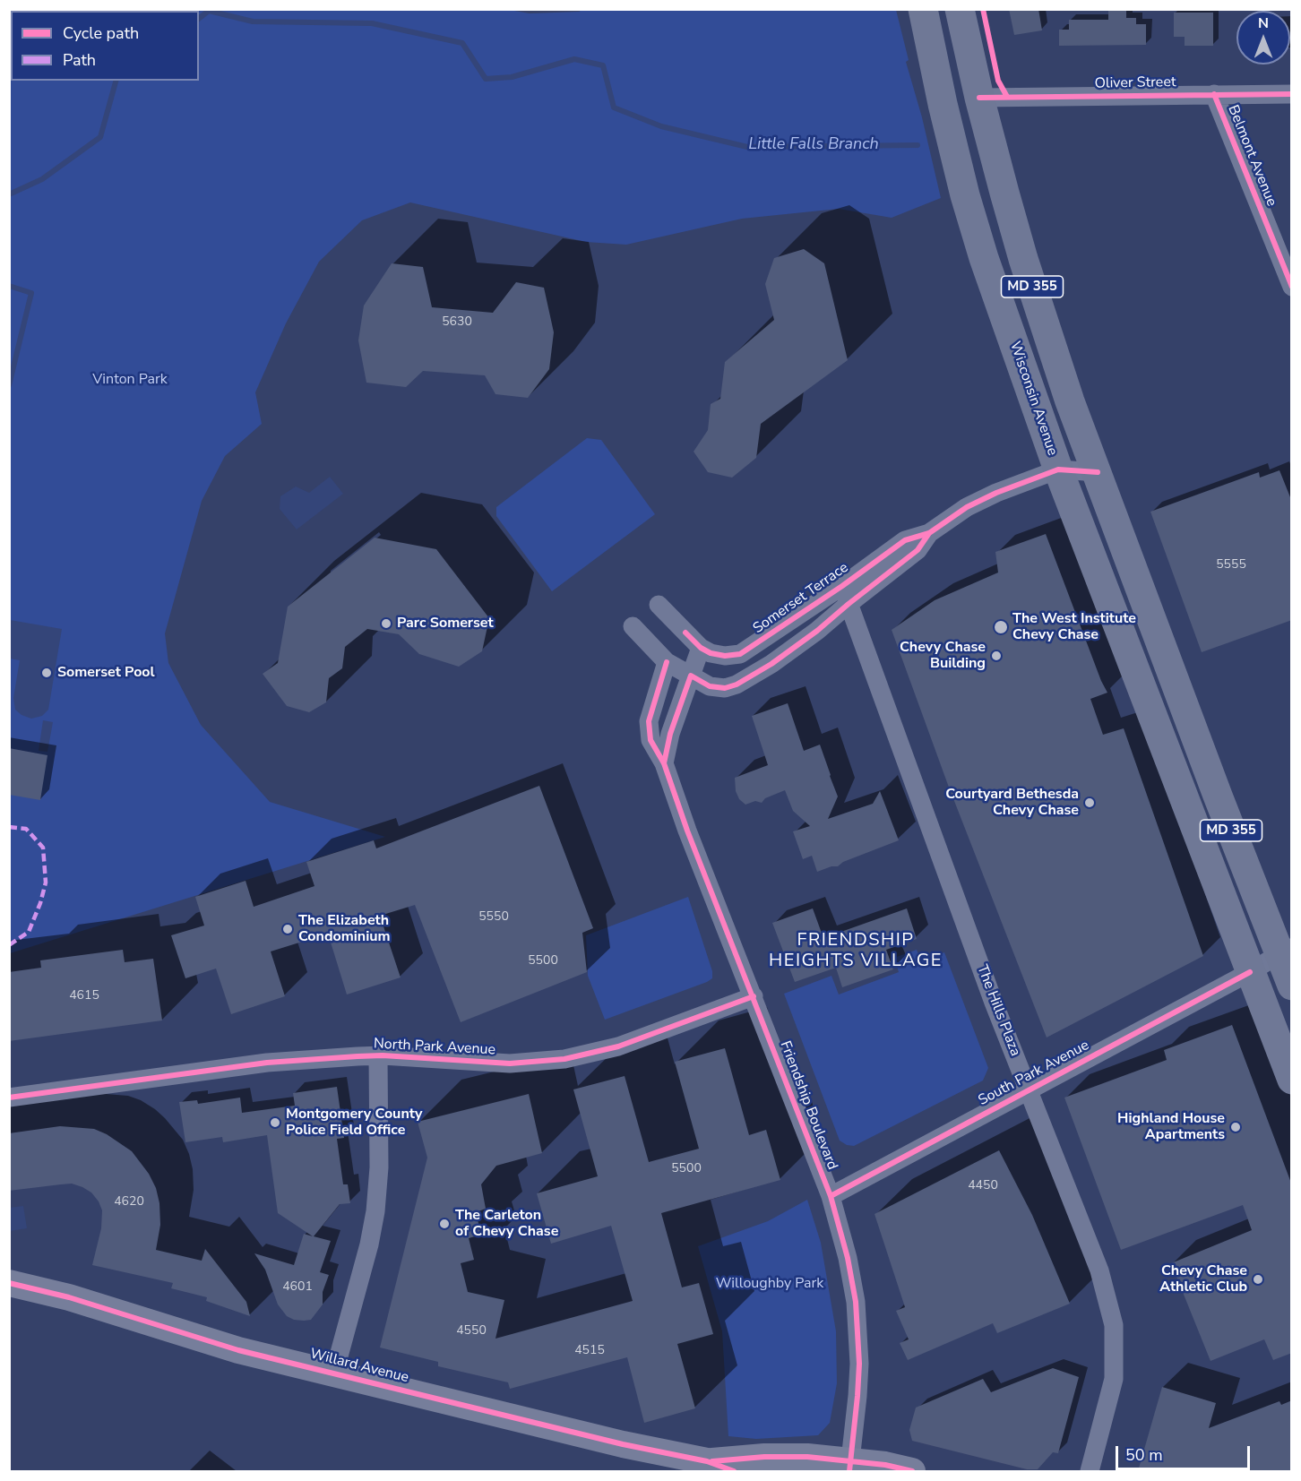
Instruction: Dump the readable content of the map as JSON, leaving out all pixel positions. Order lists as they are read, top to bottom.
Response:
{
  "streets": {
    "main road": ["MD 355", "Wisconsin Avenue"],
    "street": [
      "Oliver Street",
      "Belmont Avenue",
      "Somerset Terrace",
      "The Hills Plaza",
      "North Park Avenue",
      "South Park Avenue",
      "Friendship Boulevard",
      "Willard Avenue"
    ]
  },
  "crossings": [
    ["Oliver Street", "Belmont Avenue"],
    ["Oliver Street", "MD 355"],
    ["MD 355", "Somerset Terrace"],
    ["MD 355", "South Park Avenue"],
    ["Wisconsin Avenue", "Somerset Terrace"],
    ["Wisconsin Avenue", "South Park Avenue"],
    ["Somerset Terrace", "The Hills Plaza"],
    ["Somerset Terrace", "Friendship Boulevard"],
    ["The Hills Plaza", "South Park Avenue"],
    ["North Park Avenue", "Friendship Boulevard"],
    ["South Park Avenue", "Friendship Boulevard"],
    ["Friendship Boulevard", "Willard Avenue"]
  ],
  "districts": ["FRIENDSHIP HEIGHTS VILLAGE"],
  "water": ["Little Falls Branch"],
  "parks": ["Vinton Park", "Willoughby Park"],
  "places": [
    "Parc Somerset",
    "The West Institute Chevy Chase",
    "Chevy Chase Building",
    "Somerset Pool",
    "Courtyard Bethesda Chevy Chase",
    "The Elizabeth Condominium",
    "Montgomery County Police Field Office",
    "Highland House Apartments",
    "The Carleton of Chevy Chase",
    "Chevy Chase Athletic Club"
  ],
  "house_numbers": [
    "5630",
    "5555",
    "5550",
    "5500",
    "4615",
    "5500",
    "4450",
    "4620",
    "4601",
    "4550",
    "4515"
  ],
  "legend": ["Cycle path", "Path"],
  "scale_bar": "50 m",
  "north": "top"
}
